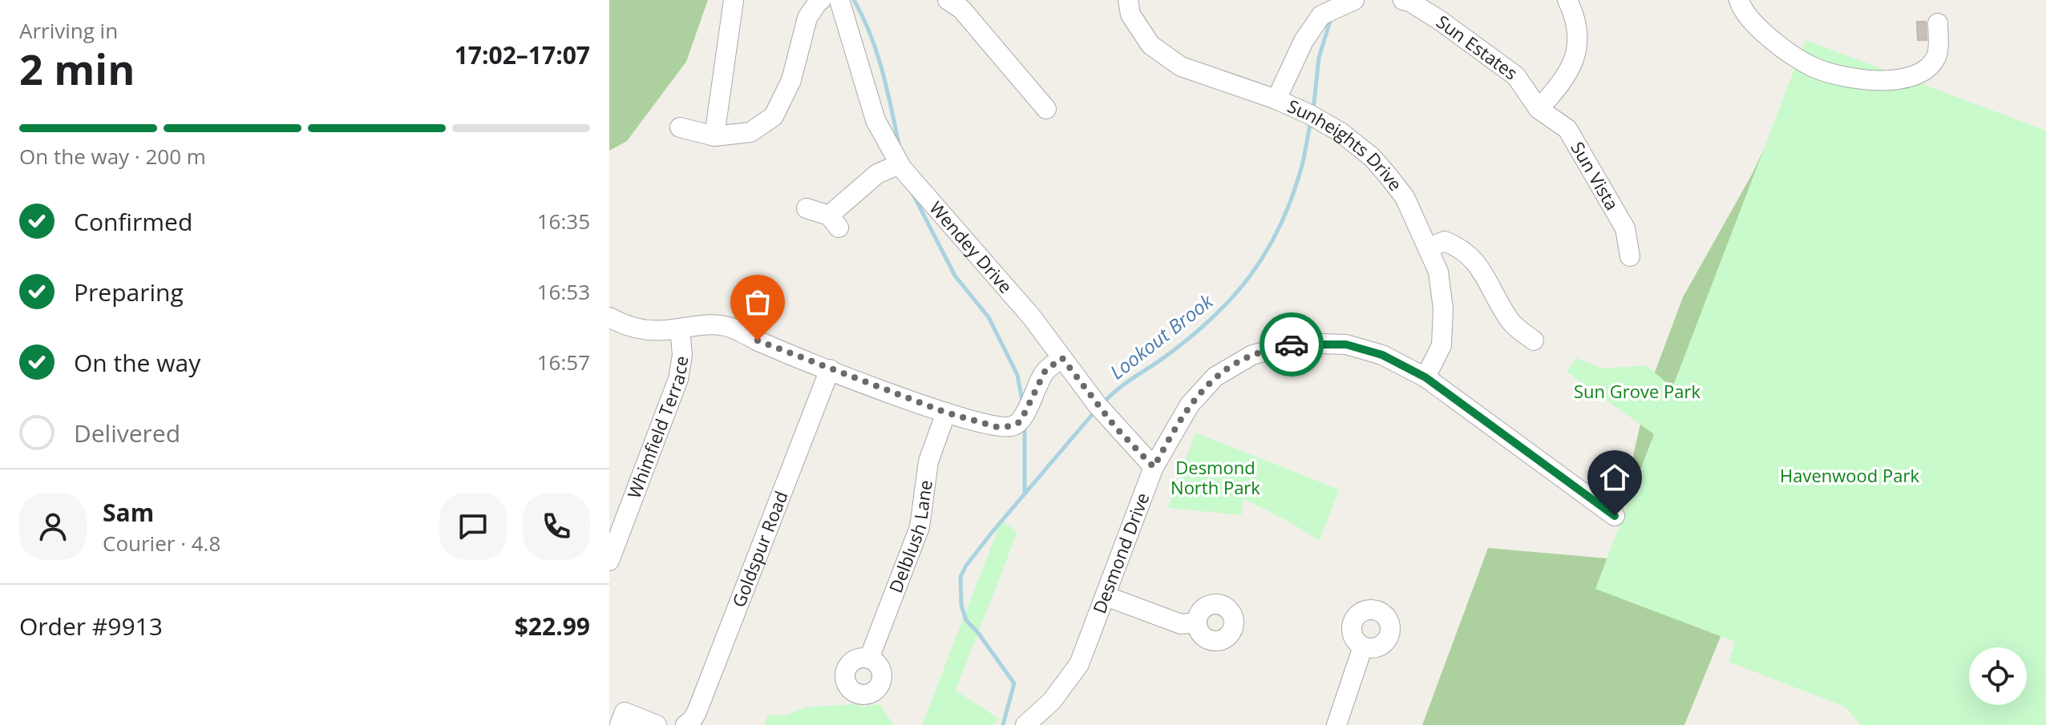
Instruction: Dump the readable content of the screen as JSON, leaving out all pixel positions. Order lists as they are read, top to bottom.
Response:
{
  "streets": {
    "street": [
      "Sun Estates",
      "Sunheights Drive",
      "Sun Vista",
      "Wendey Drive",
      "Whimfield Terrace",
      "Delblush Lane",
      "Goldspur Road",
      "Desmond Drive"
    ]
  },
  "crossings": [
    ["Sun Estates", "Sun Vista"],
    ["Sunheights Drive", "Desmond Drive"],
    ["Wendey Drive", "Desmond Drive"]
  ],
  "water": ["Lookout Brook"],
  "parks": ["Sun Grove Park", "Desmond North Park", "Havenwood Park"],
  "page": {
    "heading": ["2 min", "Arriving in", "17:02–17:07"],
    "panel": [
      "Sam",
      "Courier · 4.8",
      "Order #9913",
      "$22.99"
    ],
    "bar": "On the way · 200 m",
    "list": [
      ["Confirmed", "16:35"],
      ["Preparing", "16:53"],
      ["On the way", "16:57"],
      "Delivered"
    ]
  }
}
